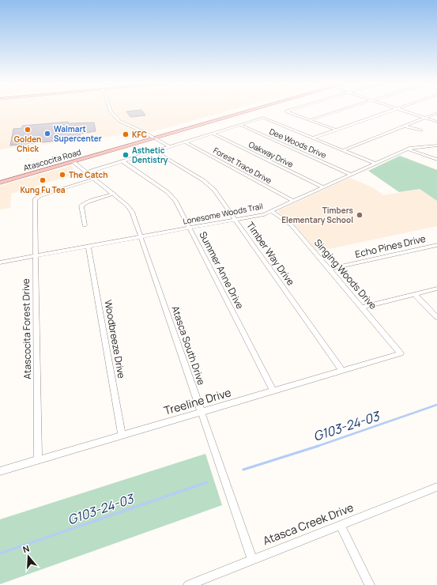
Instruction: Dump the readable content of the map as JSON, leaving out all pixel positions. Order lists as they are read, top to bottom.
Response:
{
  "streets": {
    "main road": ["Atascocita Road"],
    "street": [
      "Dee Woods Drive",
      "Oakway Drive",
      "Forest Trace Drive",
      "Lonesome Woods Trail",
      "Echo Pines Drive",
      "Timber Way Drive",
      "Summer Anne Drive",
      "Singing Woods Drive",
      "Atascocita Forest Drive",
      "Woodbreeze Drive",
      "Atasca South Drive",
      "Treeline Drive",
      "Atasca Creek Drive"
    ]
  },
  "crossings": [
    ["Dee Woods Drive", "Lonesome Woods Trail"],
    ["Oakway Drive", "Lonesome Woods Trail"],
    ["Atascocita Road", "Atasca South Drive"],
    ["Forest Trace Drive", "Lonesome Woods Trail"],
    ["Lonesome Woods Trail", "Timber Way Drive"],
    ["Lonesome Woods Trail", "Summer Anne Drive"],
    ["Lonesome Woods Trail", "Singing Woods Drive"],
    ["Lonesome Woods Trail", "Atascocita Forest Drive"],
    ["Lonesome Woods Trail", "Woodbreeze Drive"],
    ["Lonesome Woods Trail", "Atasca South Drive"],
    ["Echo Pines Drive", "Singing Woods Drive"],
    ["Timber Way Drive", "Treeline Drive"],
    ["Summer Anne Drive", "Treeline Drive"],
    ["Singing Woods Drive", "Treeline Drive"],
    ["Atascocita Forest Drive", "Atasca South Drive"],
    ["Atascocita Forest Drive", "Treeline Drive"],
    ["Woodbreeze Drive", "Treeline Drive"],
    ["Atasca South Drive", "Treeline Drive"],
    ["Atasca South Drive", "Atasca Creek Drive"]
  ],
  "water": ["G103-24-03"],
  "places": [
    "Golden Chick",
    "Walmart Supercenter",
    "KFC",
    "Asthetic Dentistry",
    "The Catch",
    "Kung Fu Tea",
    "Timbers Elementary School"
  ],
  "north": "top"
}
